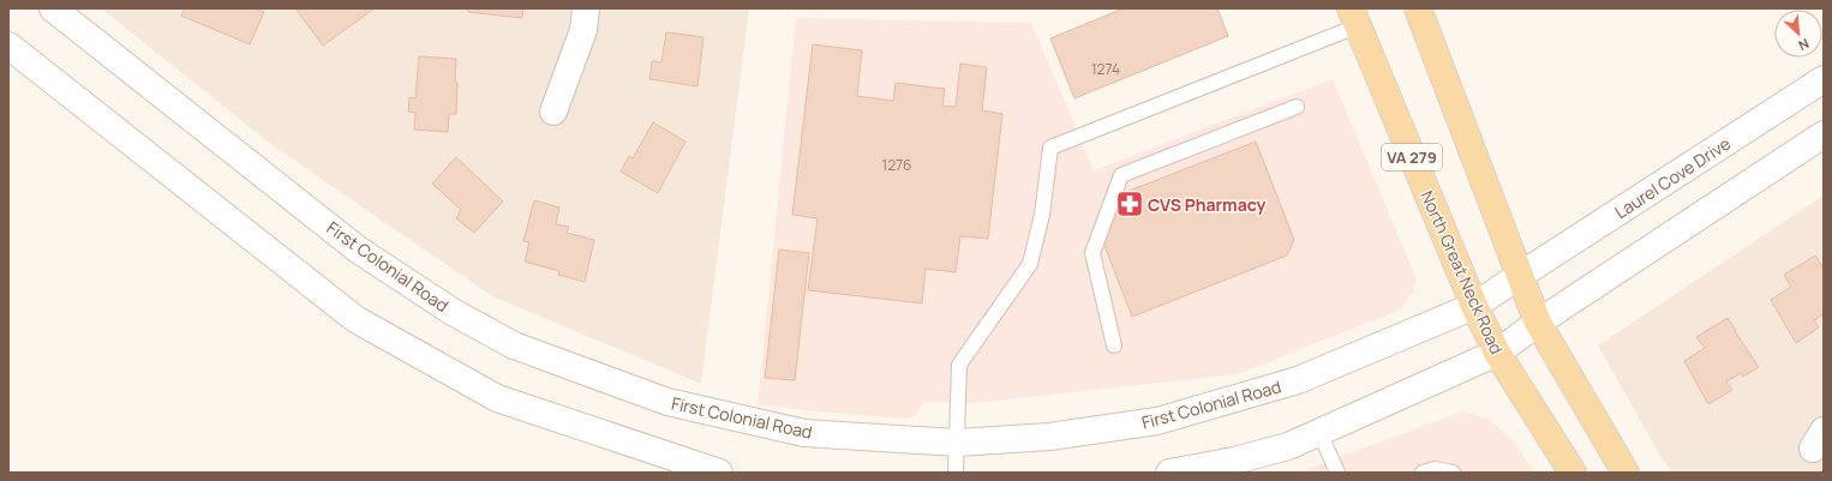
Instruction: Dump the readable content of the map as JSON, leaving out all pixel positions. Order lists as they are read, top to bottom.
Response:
{
  "streets": {
    "main road": [
      "VA 279",
      "Laurel Cove Drive",
      "First Colonial Road",
      "North Great Neck Road"
    ]
  },
  "crossings": [
    ["Laurel Cove Drive", "First Colonial Road"],
    ["First Colonial Road", "North Great Neck Road"]
  ],
  "places": {
    "pharmacy": ["CVS Pharmacy"]
  },
  "house_numbers": ["1274", "1276"],
  "north": "bottom right"
}
